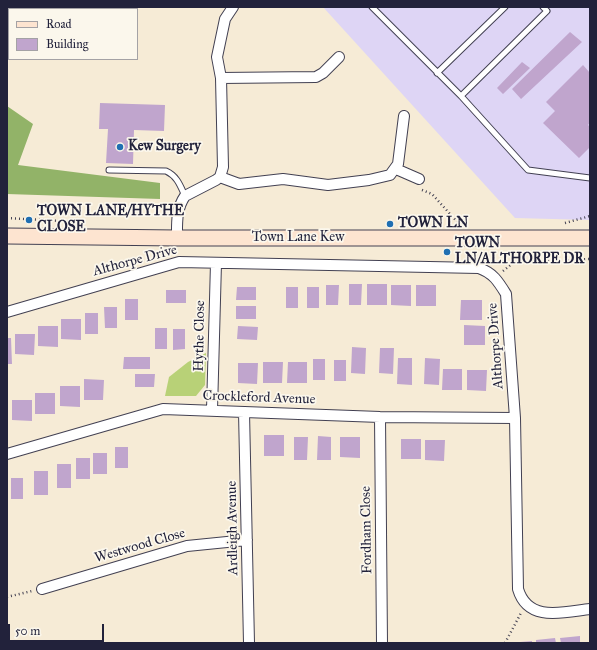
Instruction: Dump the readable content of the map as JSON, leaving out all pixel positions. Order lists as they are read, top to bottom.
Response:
{
  "streets": {
    "street": [
      "Town Lane Kew",
      "Althorpe Drive",
      "Hythe Close",
      "Crockleford Avenue",
      "Ardleigh Avenue",
      "Fordham Close",
      "Westwood Close"
    ]
  },
  "crossings": [
    ["Althorpe Drive", "Hythe Close"],
    ["Althorpe Drive", "Crockleford Avenue"],
    ["Hythe Close", "Crockleford Avenue"],
    ["Crockleford Avenue", "Ardleigh Avenue"],
    ["Crockleford Avenue", "Fordham Close"],
    ["Ardleigh Avenue", "Westwood Close"]
  ],
  "places": [
    "Kew Surgery",
    "TOWN LANE/HYTHE CLOSE",
    "TOWN LN",
    "TOWN LN/ALTHORPE DR"
  ],
  "legend": ["Road", "Building"],
  "scale_bar": "50 m"
}
